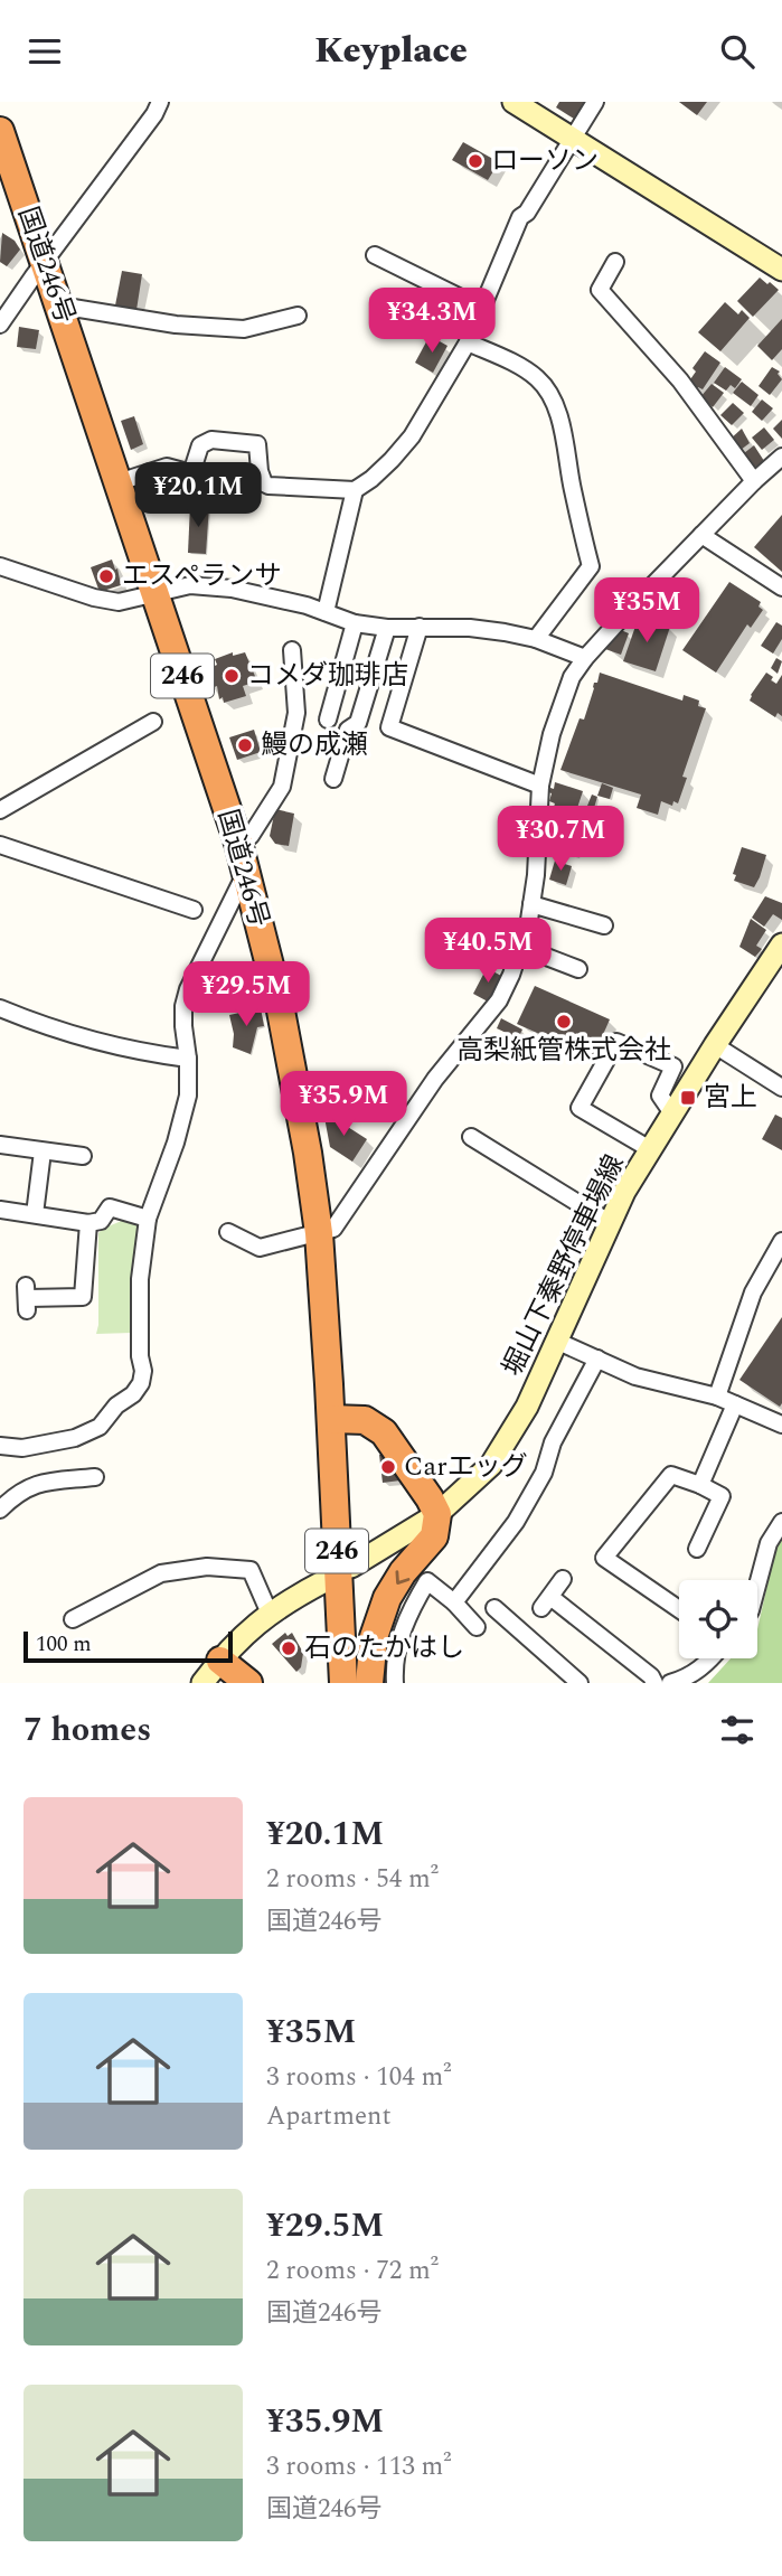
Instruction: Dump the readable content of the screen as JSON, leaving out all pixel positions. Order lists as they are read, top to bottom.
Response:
{
  "streets": {
    "highway": ["国道246号", "246"],
    "main road": ["堀山下秦野停車場線"]
  },
  "places": {
    "other": [
      "ローソン",
      "エスペランサ",
      "コメダ珈琲店",
      "鰻の成瀬",
      "高梨紙管株式会社",
      "Carエッグ",
      "石のたかはし"
    ],
    "transit": ["宮上"]
  },
  "scale_bar": "100 m",
  "page": {
    "header": "Keyplace",
    "price": [
      "¥34.3M",
      "¥20.1M",
      "¥35M",
      "¥30.7M",
      "¥40.5M",
      "¥29.5M",
      "¥35.9M"
    ],
    "scale": "100 m",
    "heading": "7 homes",
    "list": [
      {
        "name": "¥20.1M",
        "note": "2 rooms · 54 m² · 国道246号"
      },
      {
        "name": "¥35M",
        "note": "3 rooms · 104 m² · Apartment"
      },
      {
        "name": "¥29.5M",
        "note": "2 rooms · 72 m² · 国道246号"
      },
      {
        "name": "¥35.9M",
        "note": "3 rooms · 113 m² · 国道246号"
      }
    ]
  }
}
